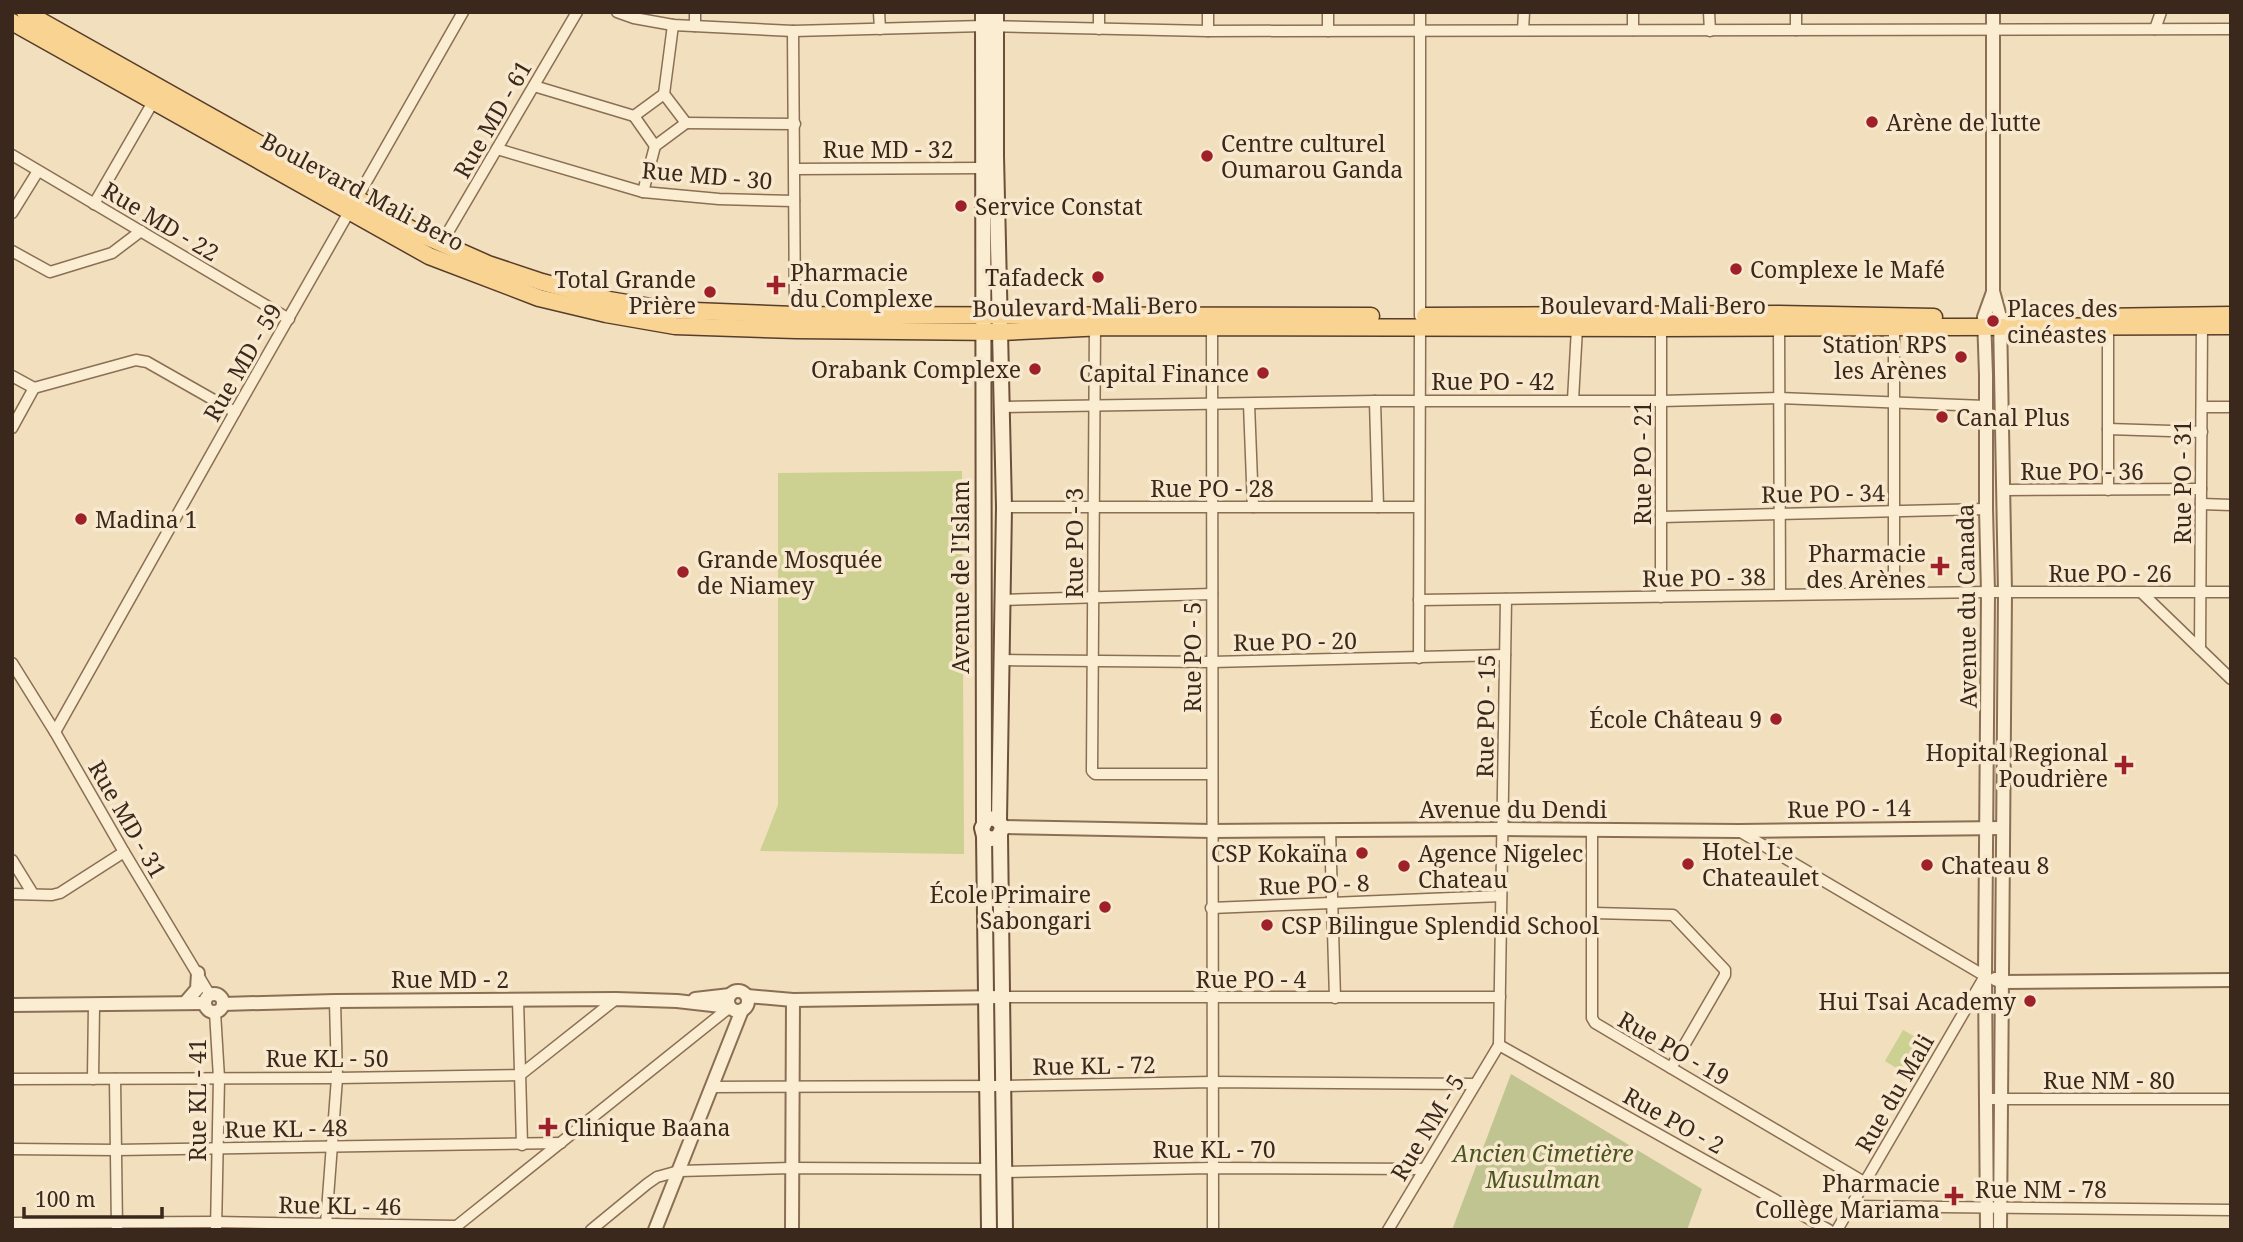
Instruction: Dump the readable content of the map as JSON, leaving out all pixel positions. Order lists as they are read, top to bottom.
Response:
{
  "streets": {
    "main road": ["Boulevard Mali Bero", "Avenue de l'Islam"],
    "street": [
      "Rue MD - 61",
      "Rue MD - 32",
      "Rue MD - 30",
      "Rue MD - 22",
      "Rue MD - 59",
      "Rue PO - 42",
      "Rue PO - 21",
      "Rue PO - 36",
      "Rue PO - 31",
      "Rue PO - 28",
      "Rue PO - 34",
      "Rue PO - 3",
      "Rue PO - 26",
      "Rue PO - 38",
      "Avenue du Canada",
      "Rue PO - 20",
      "Rue PO - 5",
      "Rue PO - 15",
      "Rue PO - 14",
      "Avenue du Dendi",
      "Rue MD - 31",
      "Rue PO - 8",
      "Rue MD - 2",
      "Rue PO - 4",
      "Rue PO - 19",
      "Rue KL - 50",
      "Rue KL - 72",
      "Rue NM - 80",
      "Rue du Mali",
      "Rue KL - 41",
      "Rue PO - 2",
      "Rue NM - 5",
      "Rue KL - 48",
      "Rue KL - 70",
      "Rue NM - 78",
      "Rue KL - 46"
    ]
  },
  "crossings": [
    ["Rue MD - 61", "Rue MD - 30"],
    ["Rue MD - 61", "Boulevard Mali Bero"],
    ["Boulevard Mali Bero", "Rue MD - 59"],
    ["Boulevard Mali Bero", "Rue PO - 21"],
    ["Boulevard Mali Bero", "Rue PO - 31"],
    ["Boulevard Mali Bero", "Rue PO - 3"],
    ["Boulevard Mali Bero", "Avenue de l'Islam"],
    ["Boulevard Mali Bero", "Avenue du Canada"],
    ["Boulevard Mali Bero", "Rue PO - 5"],
    ["Rue MD - 22", "Rue MD - 59"],
    ["Rue MD - 59", "Rue MD - 31"],
    ["Rue PO - 42", "Rue PO - 21"],
    ["Rue PO - 42", "Rue PO - 3"],
    ["Rue PO - 42", "Avenue de l'Islam"],
    ["Rue PO - 42", "Avenue du Canada"],
    ["Rue PO - 42", "Rue PO - 5"],
    ["Rue PO - 21", "Rue PO - 34"],
    ["Rue PO - 21", "Rue PO - 38"],
    ["Rue PO - 36", "Rue PO - 31"],
    ["Rue PO - 36", "Avenue du Canada"],
    ["Rue PO - 31", "Rue PO - 26"],
    ["Rue PO - 28", "Rue PO - 3"],
    ["Rue PO - 28", "Avenue de l'Islam"],
    ["Rue PO - 28", "Rue PO - 5"],
    ["Rue PO - 34", "Avenue du Canada"],
    ["Rue PO - 3", "Rue PO - 20"],
    ["Rue PO - 3", "Rue PO - 5"],
    ["Rue PO - 26", "Rue PO - 38"],
    ["Rue PO - 26", "Avenue du Canada"],
    ["Avenue de l'Islam", "Rue PO - 20"],
    ["Avenue de l'Islam", "Avenue du Dendi"],
    ["Avenue de l'Islam", "Rue MD - 2"],
    ["Avenue de l'Islam", "Rue PO - 4"],
    ["Avenue de l'Islam", "Rue KL - 72"],
    ["Avenue de l'Islam", "Rue KL - 70"],
    ["Rue PO - 38", "Avenue du Canada"],
    ["Rue PO - 38", "Rue PO - 15"],
    ["Avenue du Canada", "Rue PO - 14"],
    ["Avenue du Canada", "Rue NM - 80"],
    ["Avenue du Canada", "Rue du Mali"],
    ["Avenue du Canada", "Rue NM - 78"],
    ["Rue PO - 20", "Rue PO - 5"],
    ["Rue PO - 20", "Rue PO - 15"],
    ["Rue PO - 5", "Avenue du Dendi"],
    ["Rue PO - 5", "Rue PO - 8"],
    ["Rue PO - 5", "Rue PO - 4"],
    ["Rue PO - 5", "Rue KL - 72"],
    ["Rue PO - 5", "Rue KL - 70"],
    ["Rue PO - 15", "Avenue du Dendi"],
    ["Rue PO - 15", "Rue PO - 8"],
    ["Rue PO - 15", "Rue PO - 4"],
    ["Rue PO - 15", "Rue PO - 2"],
    ["Rue PO - 15", "Rue NM - 5"],
    ["Rue PO - 14", "Avenue du Dendi"],
    ["Avenue du Dendi", "Rue PO - 19"],
    ["Rue MD - 31", "Rue MD - 2"],
    ["Rue MD - 31", "Rue KL - 41"],
    ["Rue MD - 2", "Rue PO - 4"],
    ["Rue MD - 2", "Rue KL - 41"],
    ["Rue PO - 19", "Rue du Mali"],
    ["Rue KL - 50", "Rue KL - 41"],
    ["Rue KL - 72", "Rue NM - 5"],
    ["Rue du Mali", "Rue NM - 78"],
    ["Rue KL - 41", "Rue KL - 48"],
    ["Rue KL - 41", "Rue KL - 46"],
    ["Rue PO - 2", "Rue NM - 5"],
    ["Rue NM - 5", "Rue KL - 70"]
  ],
  "parks": ["Ancien Cimetière Musulman"],
  "places": {
    "other": [
      "Arène de lutte",
      "Centre culturel Oumarou Ganda",
      "Service Constat",
      "Complexe le Mafé",
      "Tafadeck",
      "Total Grande Prière",
      "Places des cinéastes",
      "Station RPS les Arènes",
      "Orabank Complexe",
      "Capital Finance",
      "Canal Plus",
      "Madina 1",
      "Grande Mosquée de Niamey",
      "École Château 9",
      "CSP Kokaïna",
      "Hotel Le Chateaulet",
      "Chateau 8",
      "Agence Nigelec Chateau",
      "École Primaire Sabongari",
      "CSP Bilingue Splendid School",
      "Hui Tsai Academy"
    ],
    "health": [
      "Pharmacie du Complexe",
      "Pharmacie des Arènes",
      "Hopital Regional Poudrière",
      "Clinique Baana",
      "Pharmacie Collège Mariama"
    ]
  },
  "scale_bar": "100 m"
}
